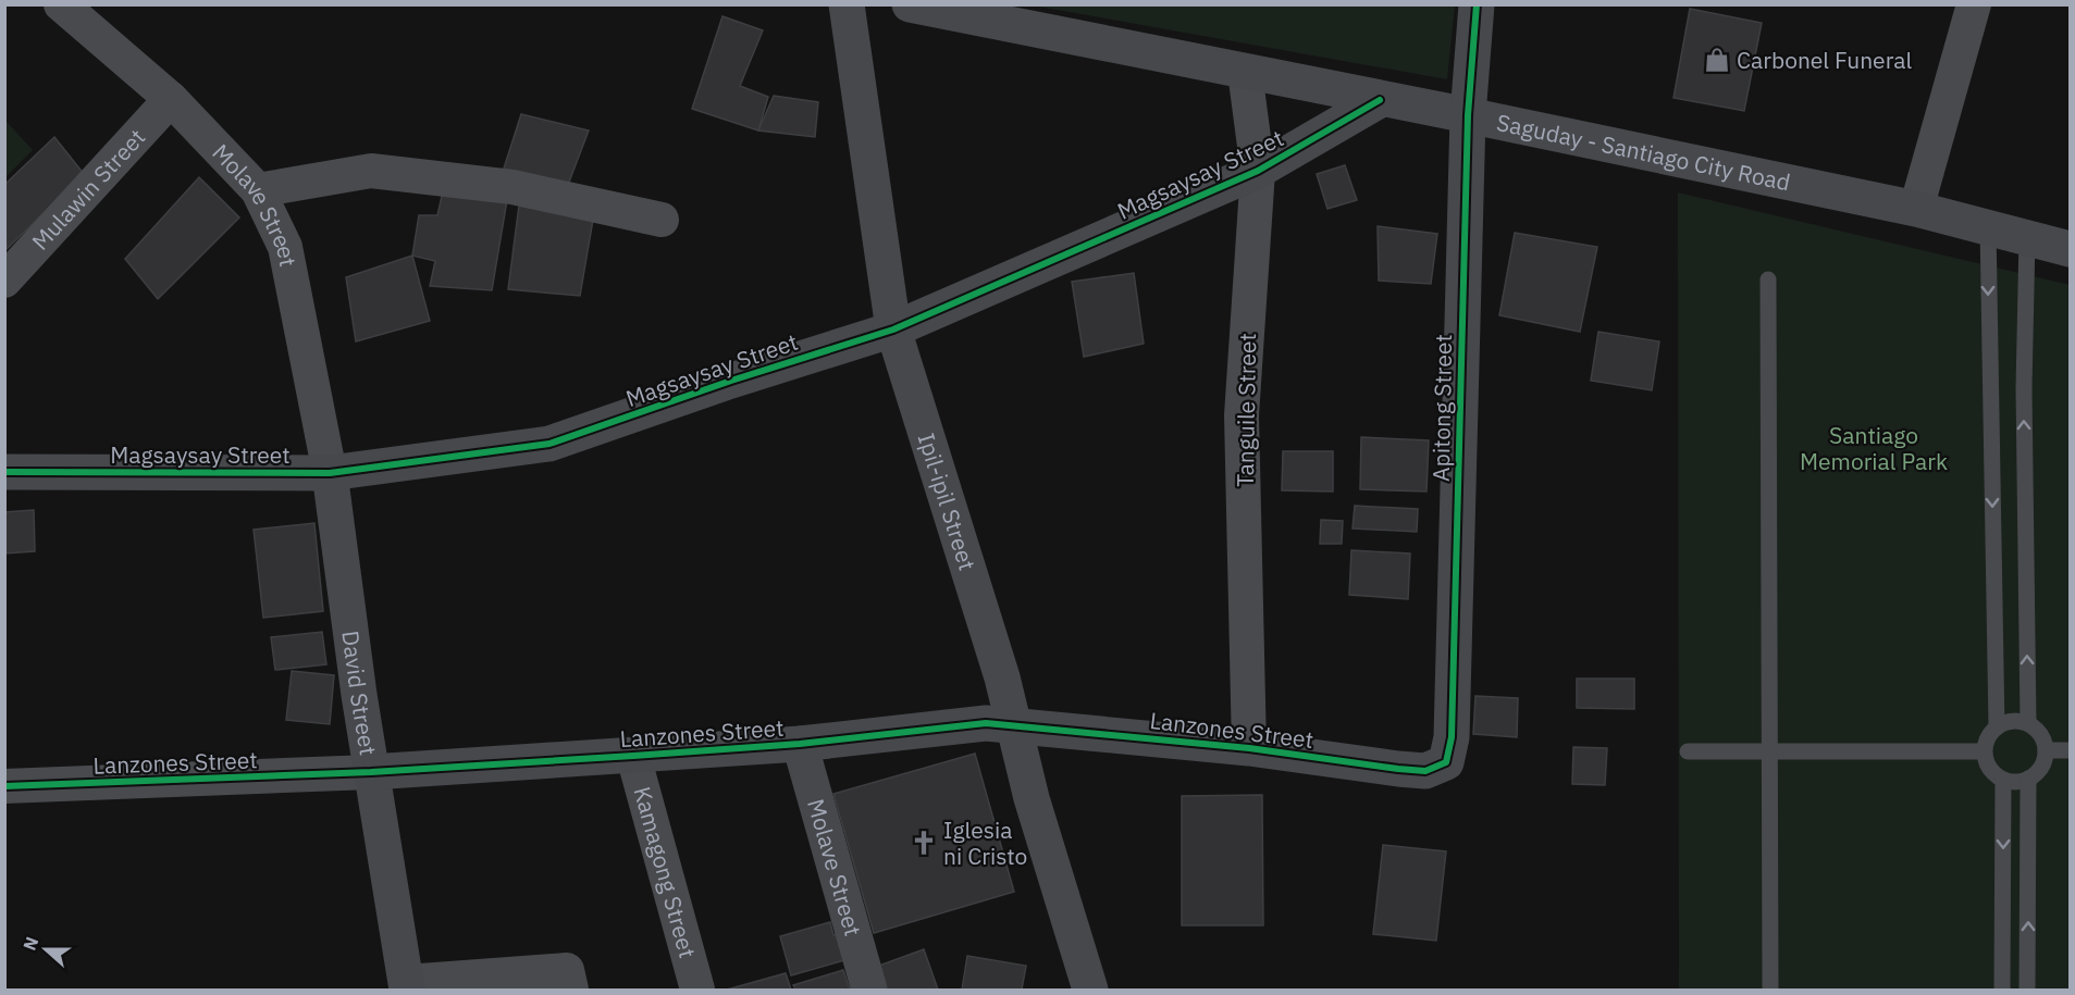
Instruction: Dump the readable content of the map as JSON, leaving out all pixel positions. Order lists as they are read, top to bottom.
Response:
{
  "streets": {
    "street": [
      "Saguday - Santiago City Road",
      "Magsaysay Street",
      "Mulawin Street",
      "Molave Street",
      "Apitong Street",
      "Tanguile Street",
      "Ipil-ipil Street",
      "David Street",
      "Lanzones Street",
      "Kamagong Street"
    ]
  },
  "crossings": [
    ["Saguday - Santiago City Road", "Magsaysay Street"],
    ["Saguday - Santiago City Road", "Apitong Street"],
    ["Saguday - Santiago City Road", "Tanguile Street"],
    ["Magsaysay Street", "Molave Street"],
    ["Magsaysay Street", "Tanguile Street"],
    ["Magsaysay Street", "Ipil-ipil Street"],
    ["Magsaysay Street", "David Street"],
    ["Mulawin Street", "Molave Street"],
    ["Molave Street", "David Street"],
    ["Molave Street", "Lanzones Street"],
    ["Apitong Street", "Lanzones Street"],
    ["Tanguile Street", "Lanzones Street"],
    ["Ipil-ipil Street", "Lanzones Street"],
    ["David Street", "Lanzones Street"],
    ["Lanzones Street", "Kamagong Street"]
  ],
  "parks": ["Santiago Memorial Park"],
  "places": {
    "shop": ["Carbonel Funeral"],
    "church": ["Iglesia ni Cristo"]
  },
  "north": "left"
}
